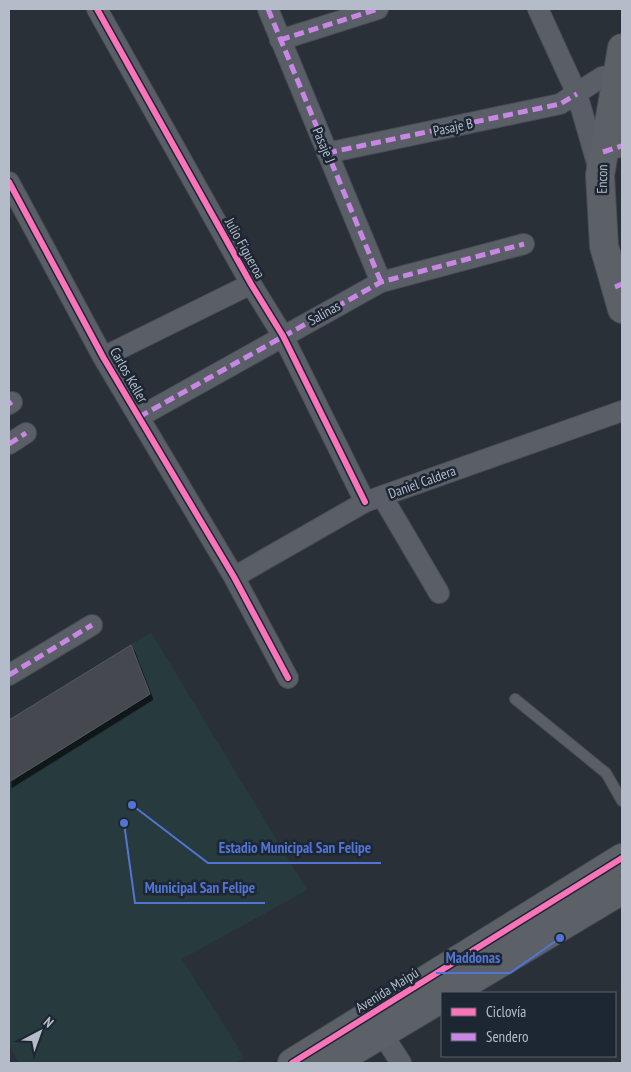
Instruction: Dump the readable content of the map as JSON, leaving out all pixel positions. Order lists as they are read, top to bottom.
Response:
{
  "streets": {
    "main road": ["Encon", "Avenida Maipú"],
    "street": [
      "Pasaje B",
      "Pasaje J",
      "Julio Figueroa",
      "Salinas",
      "Carlos Keller",
      "Daniel Caldera"
    ]
  },
  "crossings": [
    ["Pasaje B", "Pasaje J"],
    ["Pasaje B", "Encon"],
    ["Pasaje J", "Salinas"],
    ["Julio Figueroa", "Salinas"],
    ["Julio Figueroa", "Daniel Caldera"],
    ["Salinas", "Carlos Keller"],
    ["Carlos Keller", "Daniel Caldera"]
  ],
  "places": ["Estadio Municipal San Felipe", "Municipal San Felipe", "Maddonas"],
  "legend": ["Ciclovía", "Sendero"],
  "north": "top right"
}
